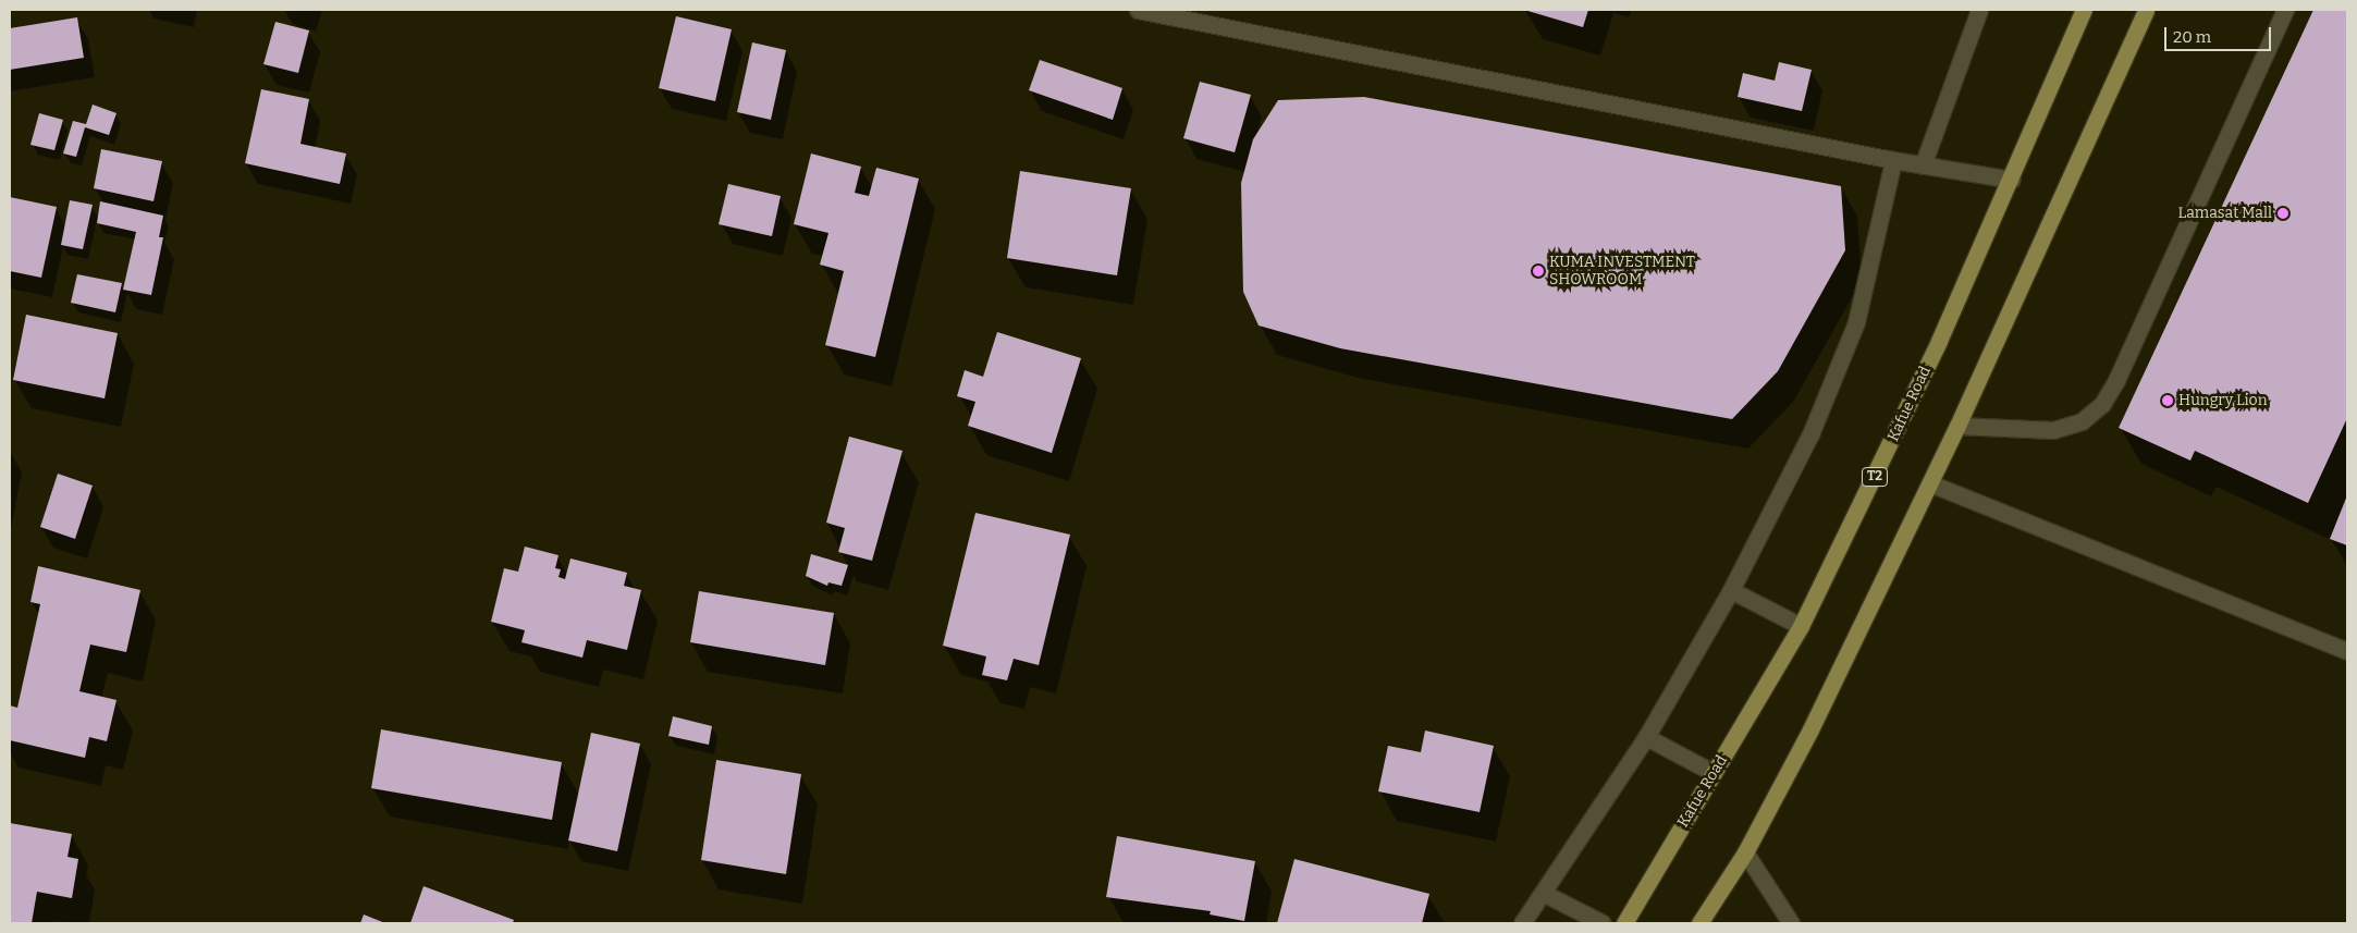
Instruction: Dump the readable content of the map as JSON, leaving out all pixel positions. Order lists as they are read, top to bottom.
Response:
{
  "streets": {
    "main road": ["Kafue Road", "T2"]
  },
  "places": ["Lamasat Mall", "KUMA INVESTMENT SHOWROOM", "Hungry Lion"],
  "scale_bar": "20 m"
}
